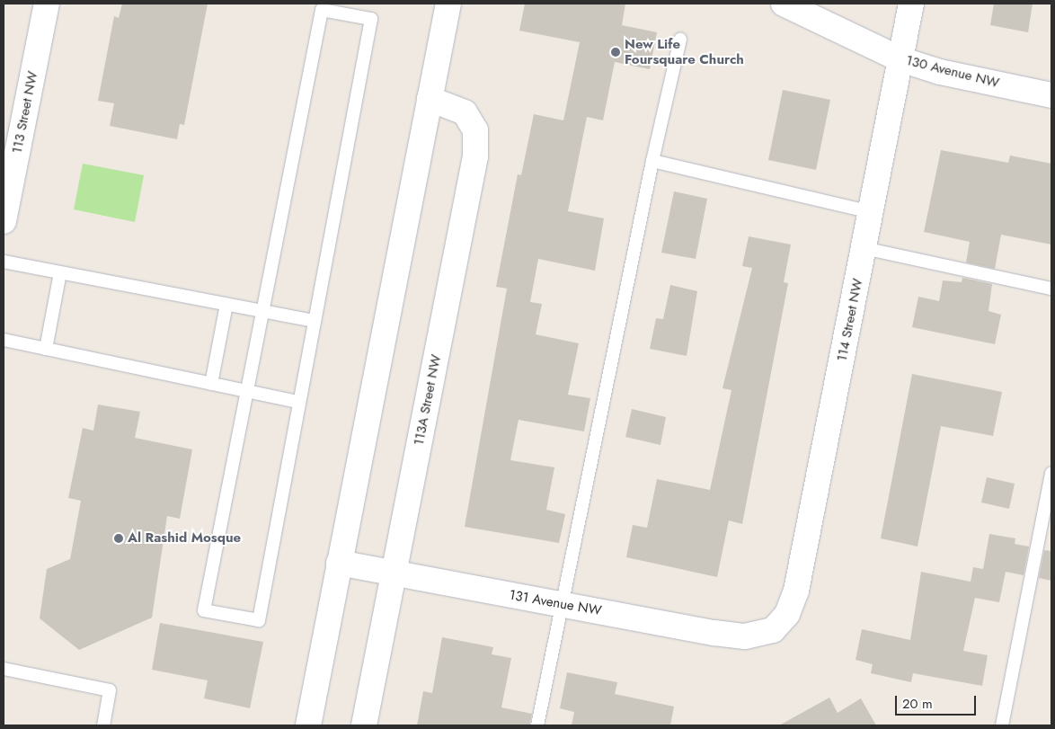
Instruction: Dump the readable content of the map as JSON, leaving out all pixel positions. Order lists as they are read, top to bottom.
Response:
{
  "streets": {
    "street": [
      "130 Avenue NW",
      "113 Street NW",
      "114 Street NW",
      "113A Street NW",
      "131 Avenue NW"
    ]
  },
  "crossings": [
    ["130 Avenue NW", "114 Street NW"],
    ["114 Street NW", "131 Avenue NW"],
    ["113A Street NW", "131 Avenue NW"]
  ],
  "places": ["New Life Foursquare Church", "Al Rashid Mosque"],
  "scale_bar": "20 m"
}
